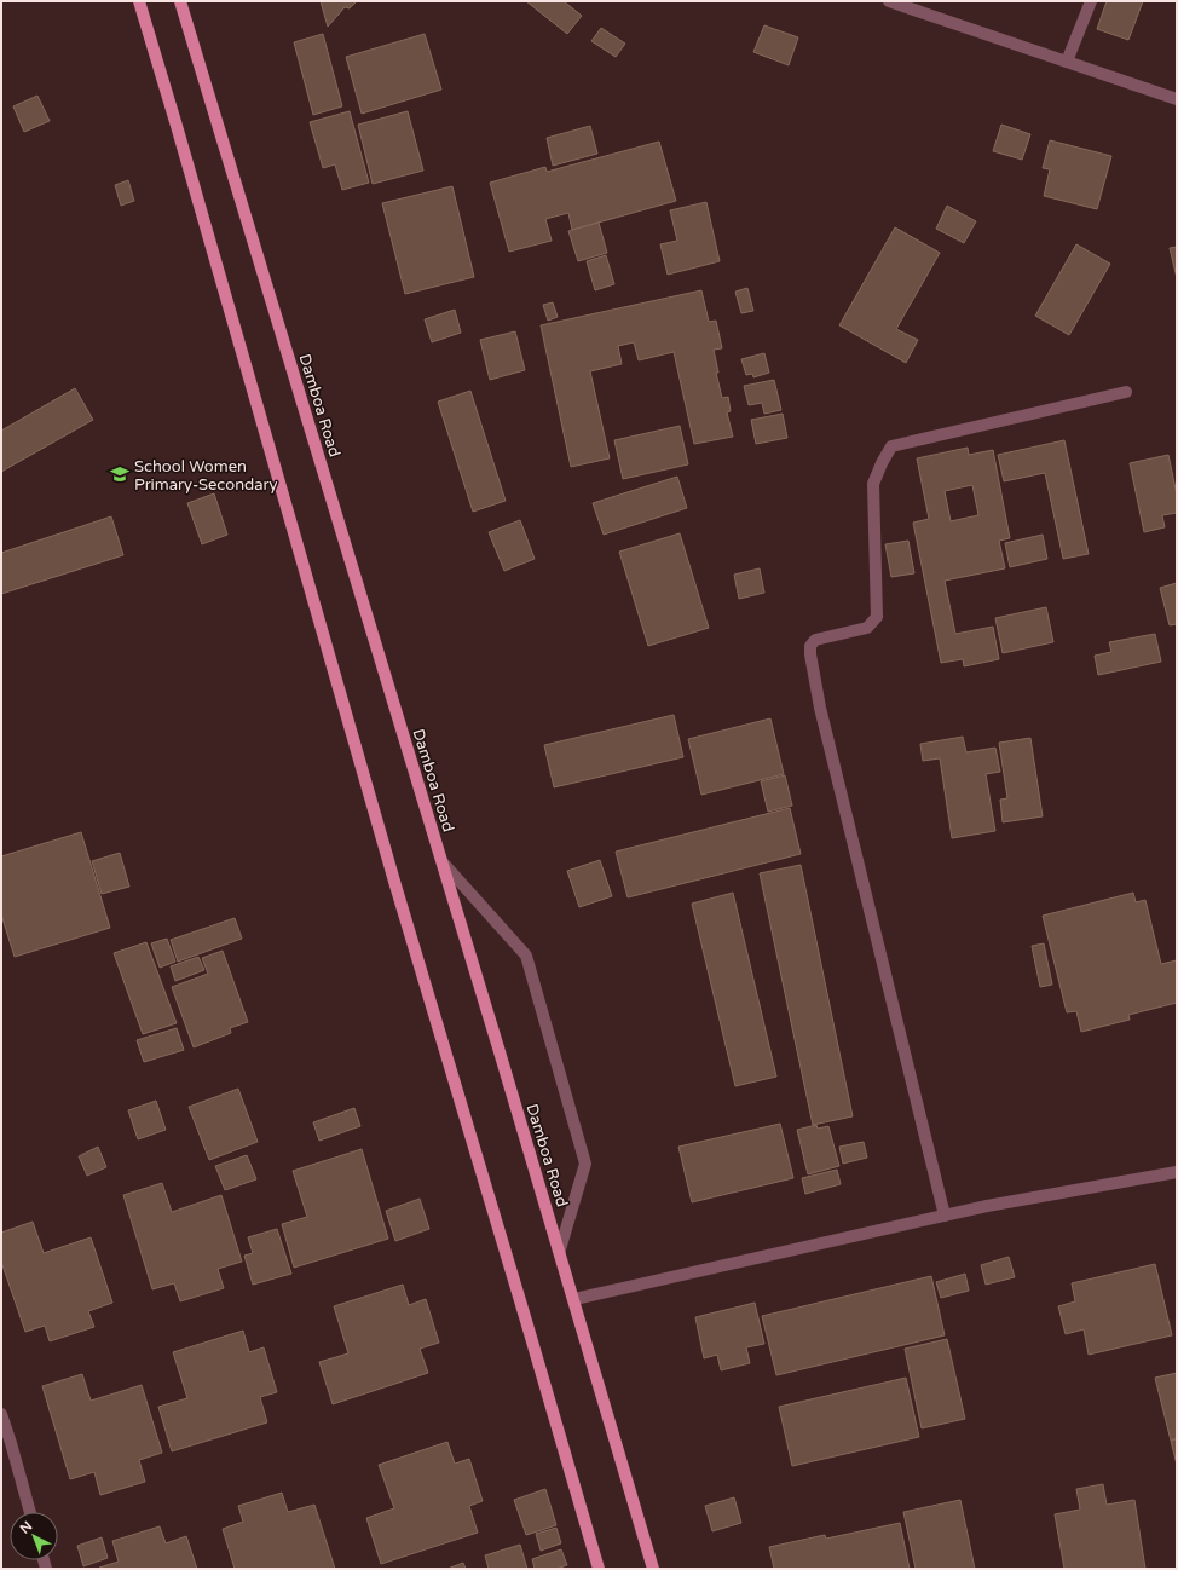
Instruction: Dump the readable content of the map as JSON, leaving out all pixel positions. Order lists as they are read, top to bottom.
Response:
{
  "streets": {
    "main road": ["Damboa Road"]
  },
  "places": {
    "school or university": ["School Women Primary-Secondary"]
  },
  "north": "top left"
}
